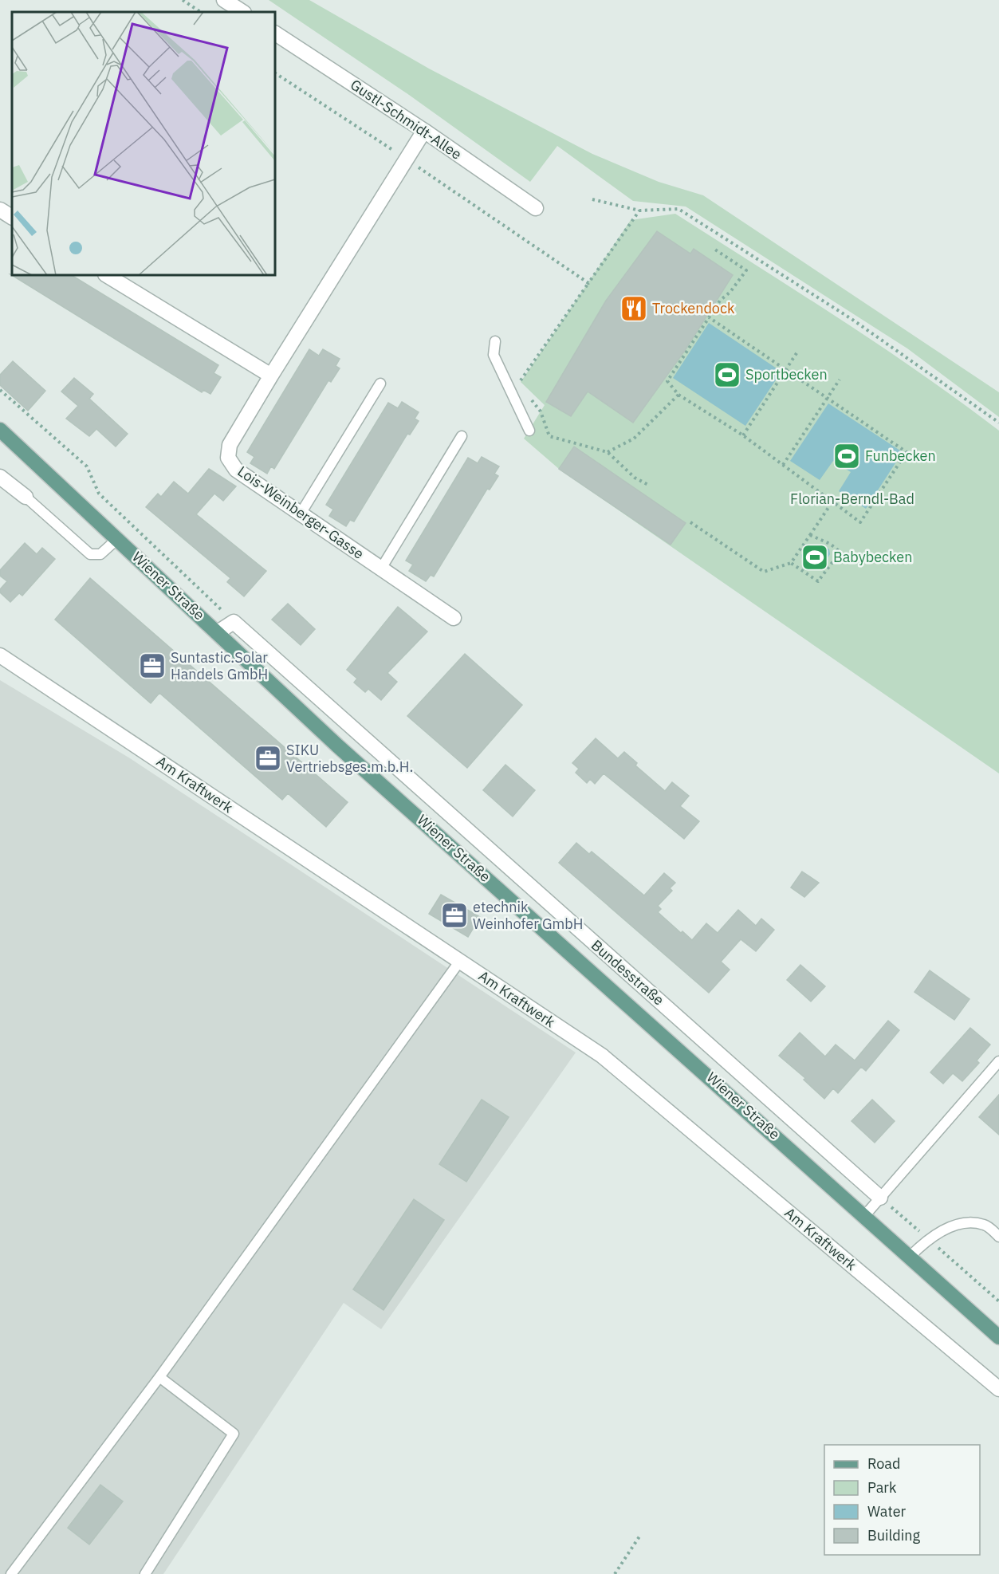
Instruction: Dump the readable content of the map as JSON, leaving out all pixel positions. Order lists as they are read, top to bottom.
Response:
{
  "streets": {
    "main road": ["Wiener Straße"],
    "street": [
      "Gustl-Schmidt-Allee",
      "Lois-Weinberger-Gasse",
      "Am Kraftwerk",
      "Bundesstraße"
    ]
  },
  "crossings": [
    ["Gustl-Schmidt-Allee", "Lois-Weinberger-Gasse"]
  ],
  "parks": ["Florian-Berndl-Bad"],
  "places": {
    "restaurant": ["Trockendock"],
    "sports": ["Sportbecken", "Funbecken", "Babybecken"],
    "office": ["Suntastic.Solar Handels GmbH", "SIKU Vertriebsges.m.b.H.", "etechnik Weinhofer GmbH"]
  },
  "legend": [
    "Road",
    "Park",
    "Water",
    "Building"
  ]
}
